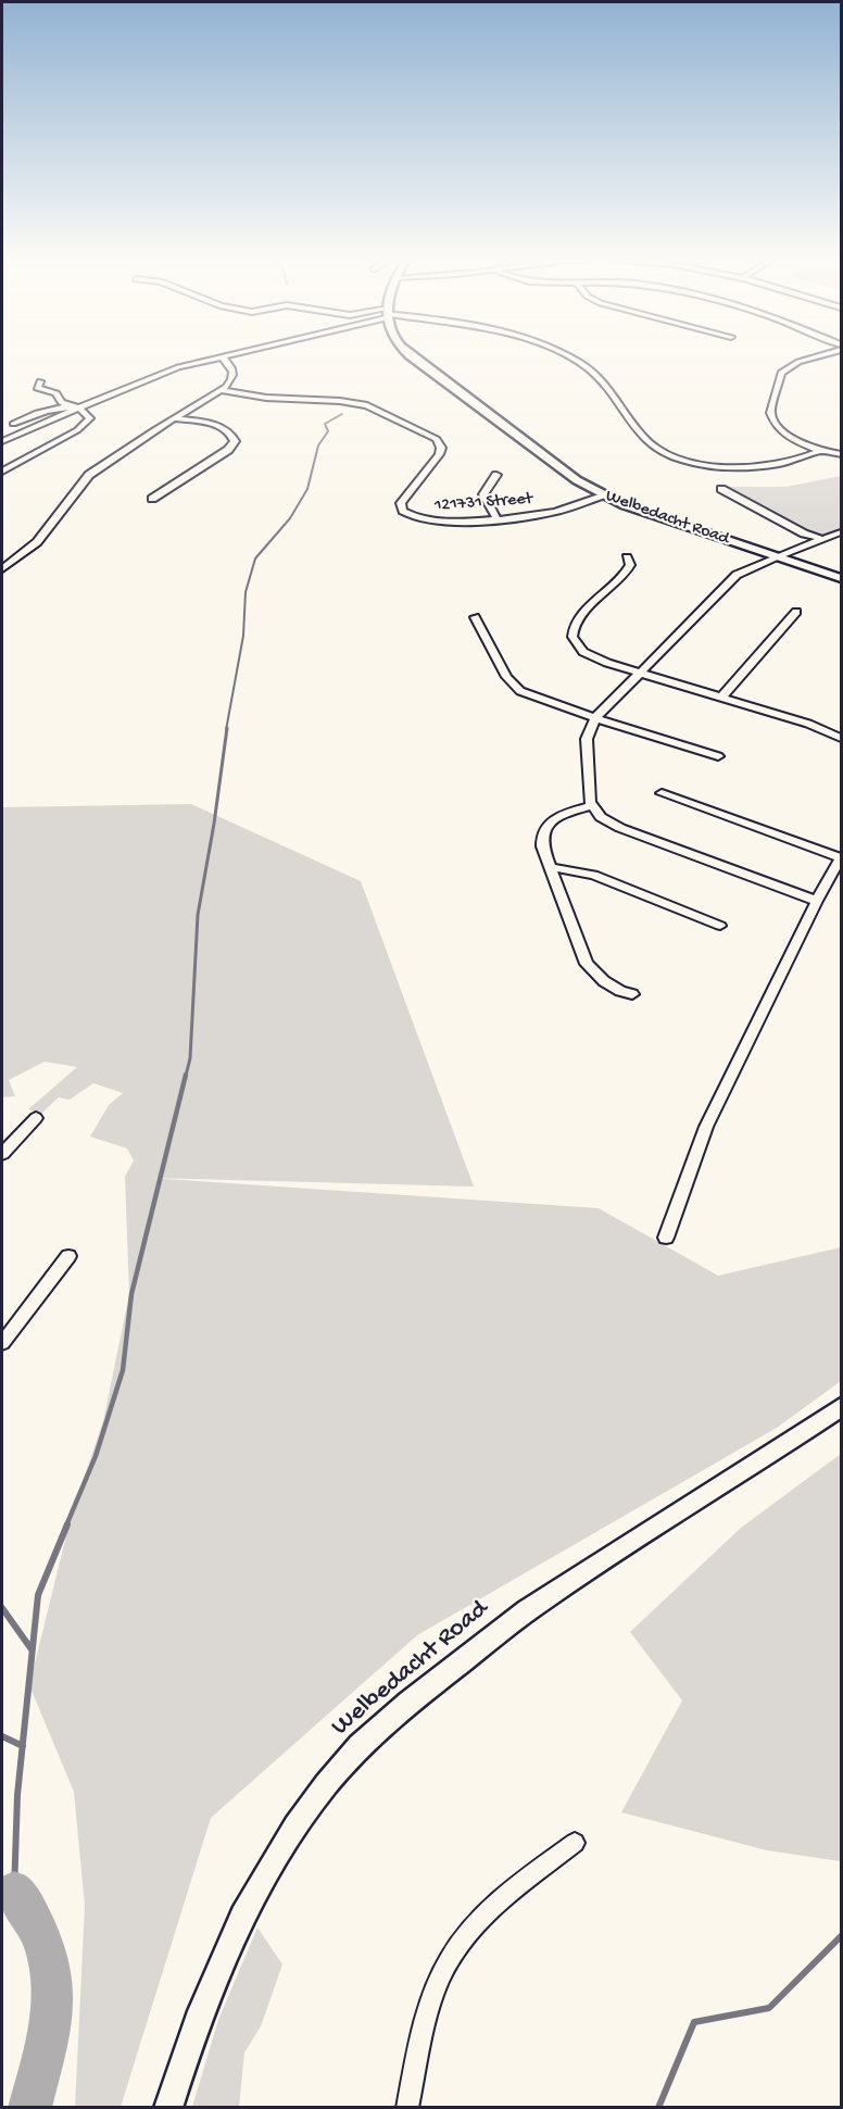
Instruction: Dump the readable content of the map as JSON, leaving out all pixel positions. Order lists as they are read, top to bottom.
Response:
{
  "streets": {
    "street": ["121731 Street", "Welbedacht Road"]
  },
  "crossings": [
    ["121731 Street", "Welbedacht Road"]
  ]
}
